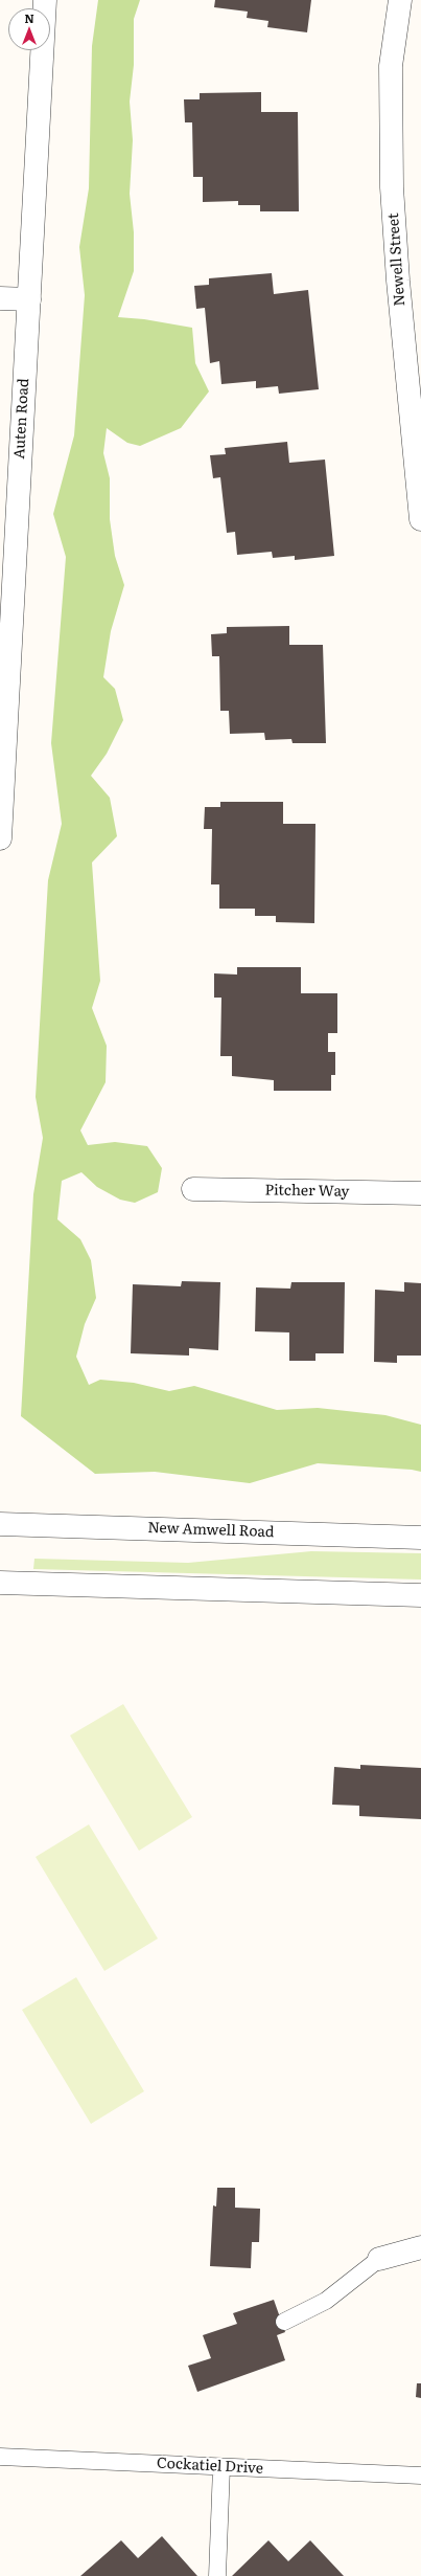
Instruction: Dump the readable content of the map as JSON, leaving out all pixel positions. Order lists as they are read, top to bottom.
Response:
{
  "streets": {
    "street": [
      "Newell Street",
      "Auten Road",
      "Pitcher Way",
      "New Amwell Road"
    ],
    "lane": ["Cockatiel Drive"]
  },
  "north": "top"
}
